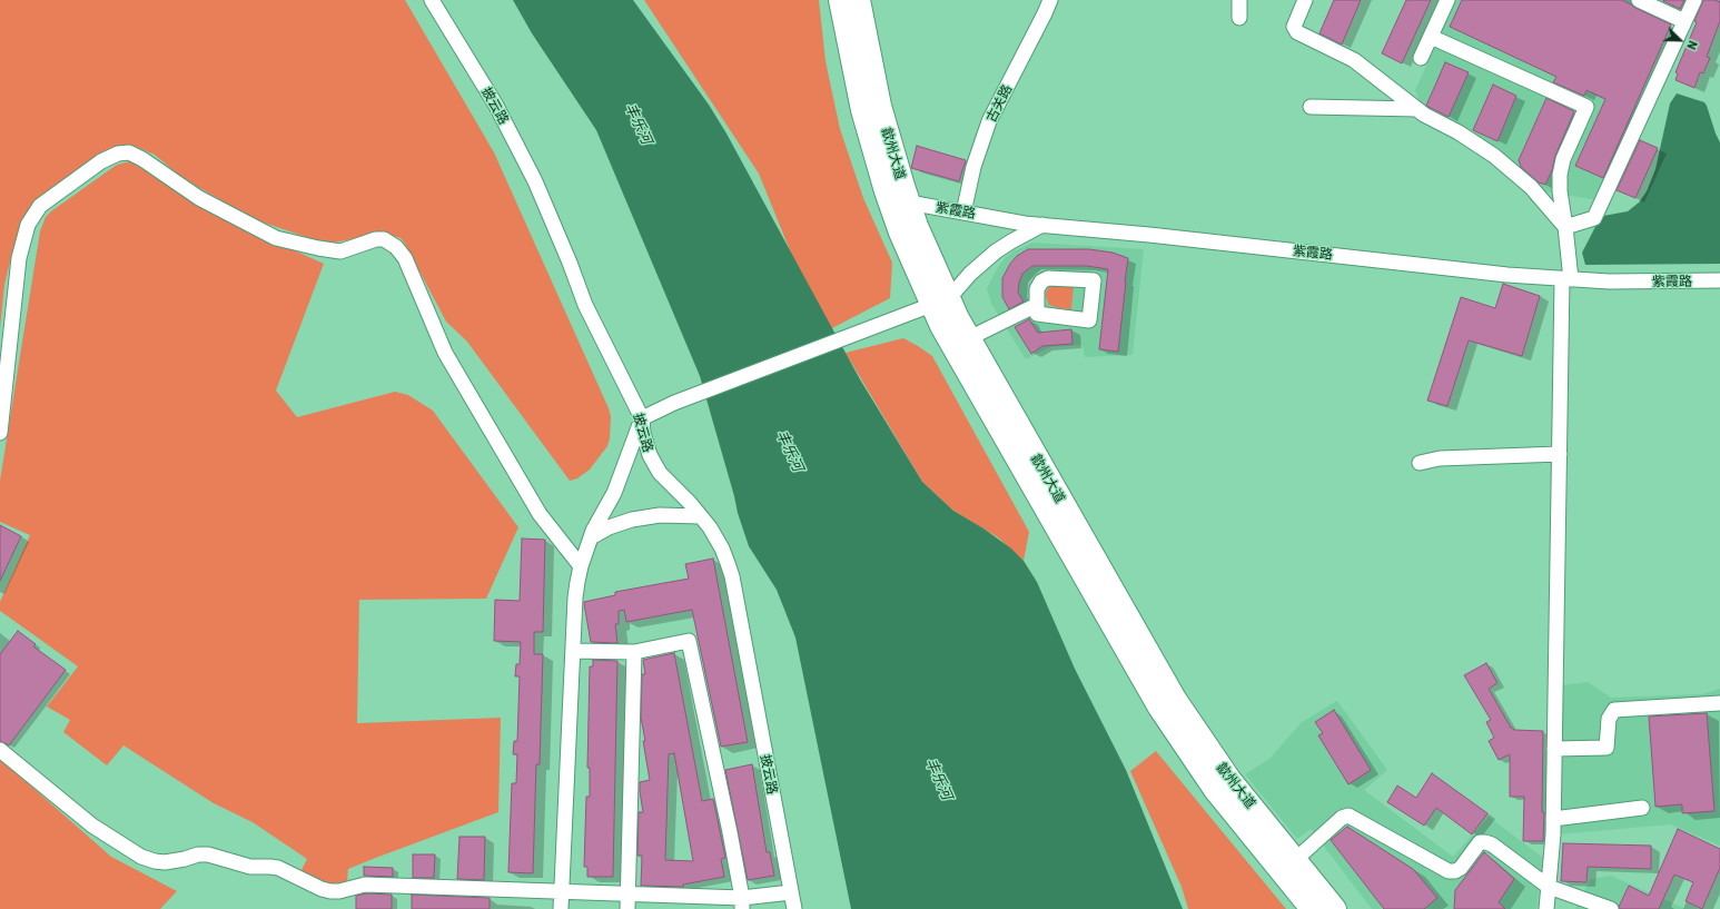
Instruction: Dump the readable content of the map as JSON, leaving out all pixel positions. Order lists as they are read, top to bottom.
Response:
{
  "streets": {
    "highway": ["歙州大道"],
    "street": ["古关路", "披云路", "紫霞路"]
  },
  "crossings": [
    ["古关路", "紫霞路"],
    ["歙州大道", "紫霞路"]
  ],
  "water": ["丰乐河"],
  "north": "bottom right"
}
